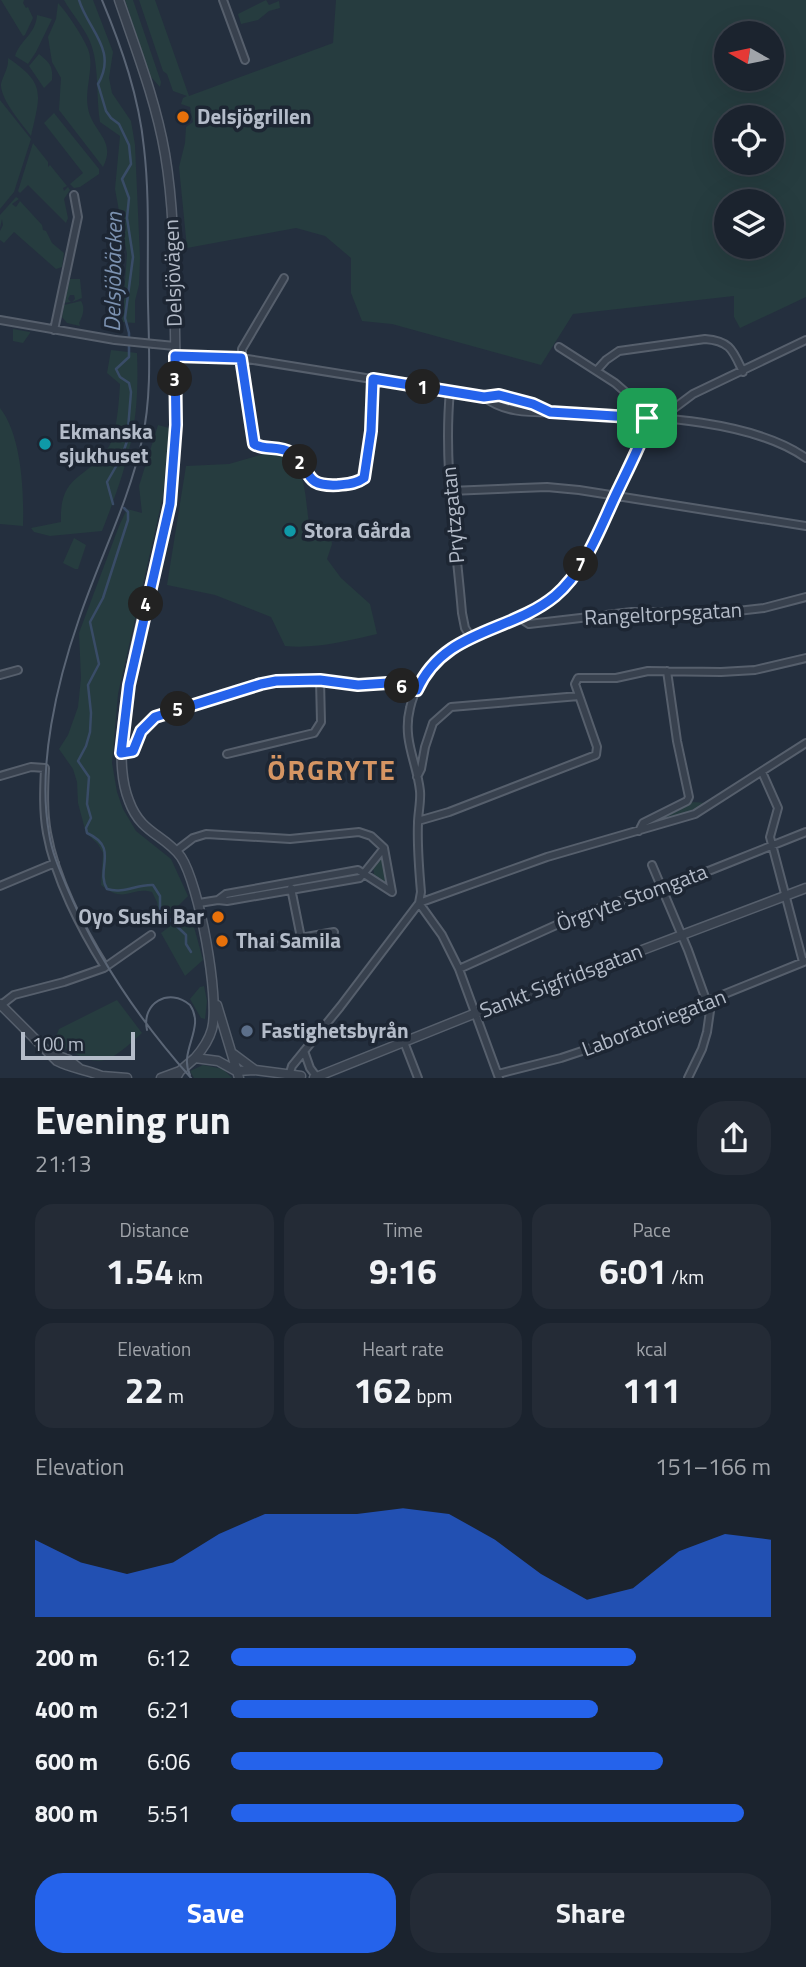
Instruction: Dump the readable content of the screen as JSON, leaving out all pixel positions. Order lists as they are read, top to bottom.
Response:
{
  "streets": {
    "street": [
      "Delsjövägen",
      "Prytzgatan",
      "Rangeltorpsgatan",
      "Örgryte Stomgata",
      "Sankt Sigfridsgatan",
      "Laboratoriegatan"
    ]
  },
  "crossings": [
    ["Delsjövägen", "Sankt Sigfridsgatan"]
  ],
  "districts": ["ÖRGRYTE"],
  "water": ["Delsjöbäcken"],
  "places": [
    "Delsjögrillen",
    "Ekmanska sjukhuset",
    "Stora Gårda",
    "Oyo Sushi Bar",
    "Thai Samila",
    "Fastighetsbyrån"
  ],
  "scale_bar": "100 m",
  "north": "left",
  "page": {
    "pins": [
      "3",
      "1",
      "2",
      "7",
      "4",
      "6",
      "5"
    ],
    "scale": "100 m",
    "heading": ["Evening run", "21:13"],
    "stats": [
      ["Distance", "1.54 km"],
      ["Time", "9:16"],
      ["Pace", "6:01 /km"],
      ["Elevation", "22 m"],
      ["Heart rate", "162 bpm"],
      ["kcal", "111"]
    ],
    "chart": ["Elevation", "151–166 m"],
    "list": [
      {
        "name": "200 m",
        "note": "6:12"
      },
      {
        "name": "400 m",
        "note": "6:21"
      },
      {
        "name": "600 m",
        "note": "6:06"
      },
      {
        "name": "800 m",
        "note": "5:51"
      }
    ],
    "buttons": ["Save", "Share"]
  }
}
